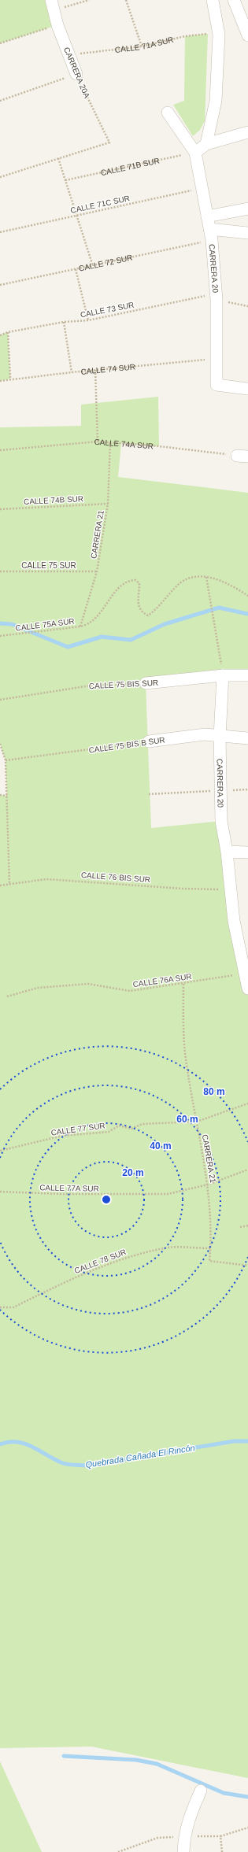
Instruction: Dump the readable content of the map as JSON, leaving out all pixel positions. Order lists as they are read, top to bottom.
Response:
{
  "streets": {
    "street": [
      "CARRERA 20A",
      "CARRERA 20",
      "CALLE 75 BIS SUR",
      "CALLE 75 BIS B SUR"
    ],
    "path": [
      "CALLE 71A SUR",
      "CALLE 71B SUR",
      "CALLE 71C SUR",
      "CALLE 72 SUR",
      "CALLE 73 SUR",
      "CALLE 74 SUR",
      "CALLE 74A SUR",
      "CALLE 74B SUR",
      "CARRERA 21",
      "CALLE 75 SUR",
      "CALLE 75A SUR",
      "CALLE 76 BIS SUR",
      "CALLE 76A SUR",
      "CALLE 77 SUR",
      "CALLE 77A SUR",
      "CALLE 78 SUR"
    ]
  },
  "crossings": [
    ["CALLE 71A SUR", "CARRERA 20A"],
    ["CALLE 71B SUR", "CARRERA 20"],
    ["CALLE 71C SUR", "CARRERA 20"],
    ["CALLE 72 SUR", "CARRERA 20"],
    ["CARRERA 20", "CALLE 73 SUR"],
    ["CARRERA 20", "CALLE 74 SUR"],
    ["CARRERA 20", "CALLE 75 BIS SUR"],
    ["CARRERA 20", "CALLE 75 BIS B SUR"],
    ["CARRERA 20", "CALLE 76 BIS SUR"],
    ["CARRERA 20", "CALLE 76A SUR"],
    ["CALLE 74A SUR", "CARRERA 21"],
    ["CALLE 74B SUR", "CARRERA 21"],
    ["CARRERA 21", "CALLE 75 SUR"],
    ["CARRERA 21", "CALLE 75A SUR"],
    ["CARRERA 21", "CALLE 76A SUR"],
    ["CARRERA 21", "CALLE 77 SUR"],
    ["CARRERA 21", "CALLE 77A SUR"],
    ["CARRERA 21", "CALLE 78 SUR"]
  ],
  "water": ["Quebrada Cañada El Rincón"],
  "rings": [
    "80 m",
    "60 m",
    "40 m",
    "20 m"
  ]
}
